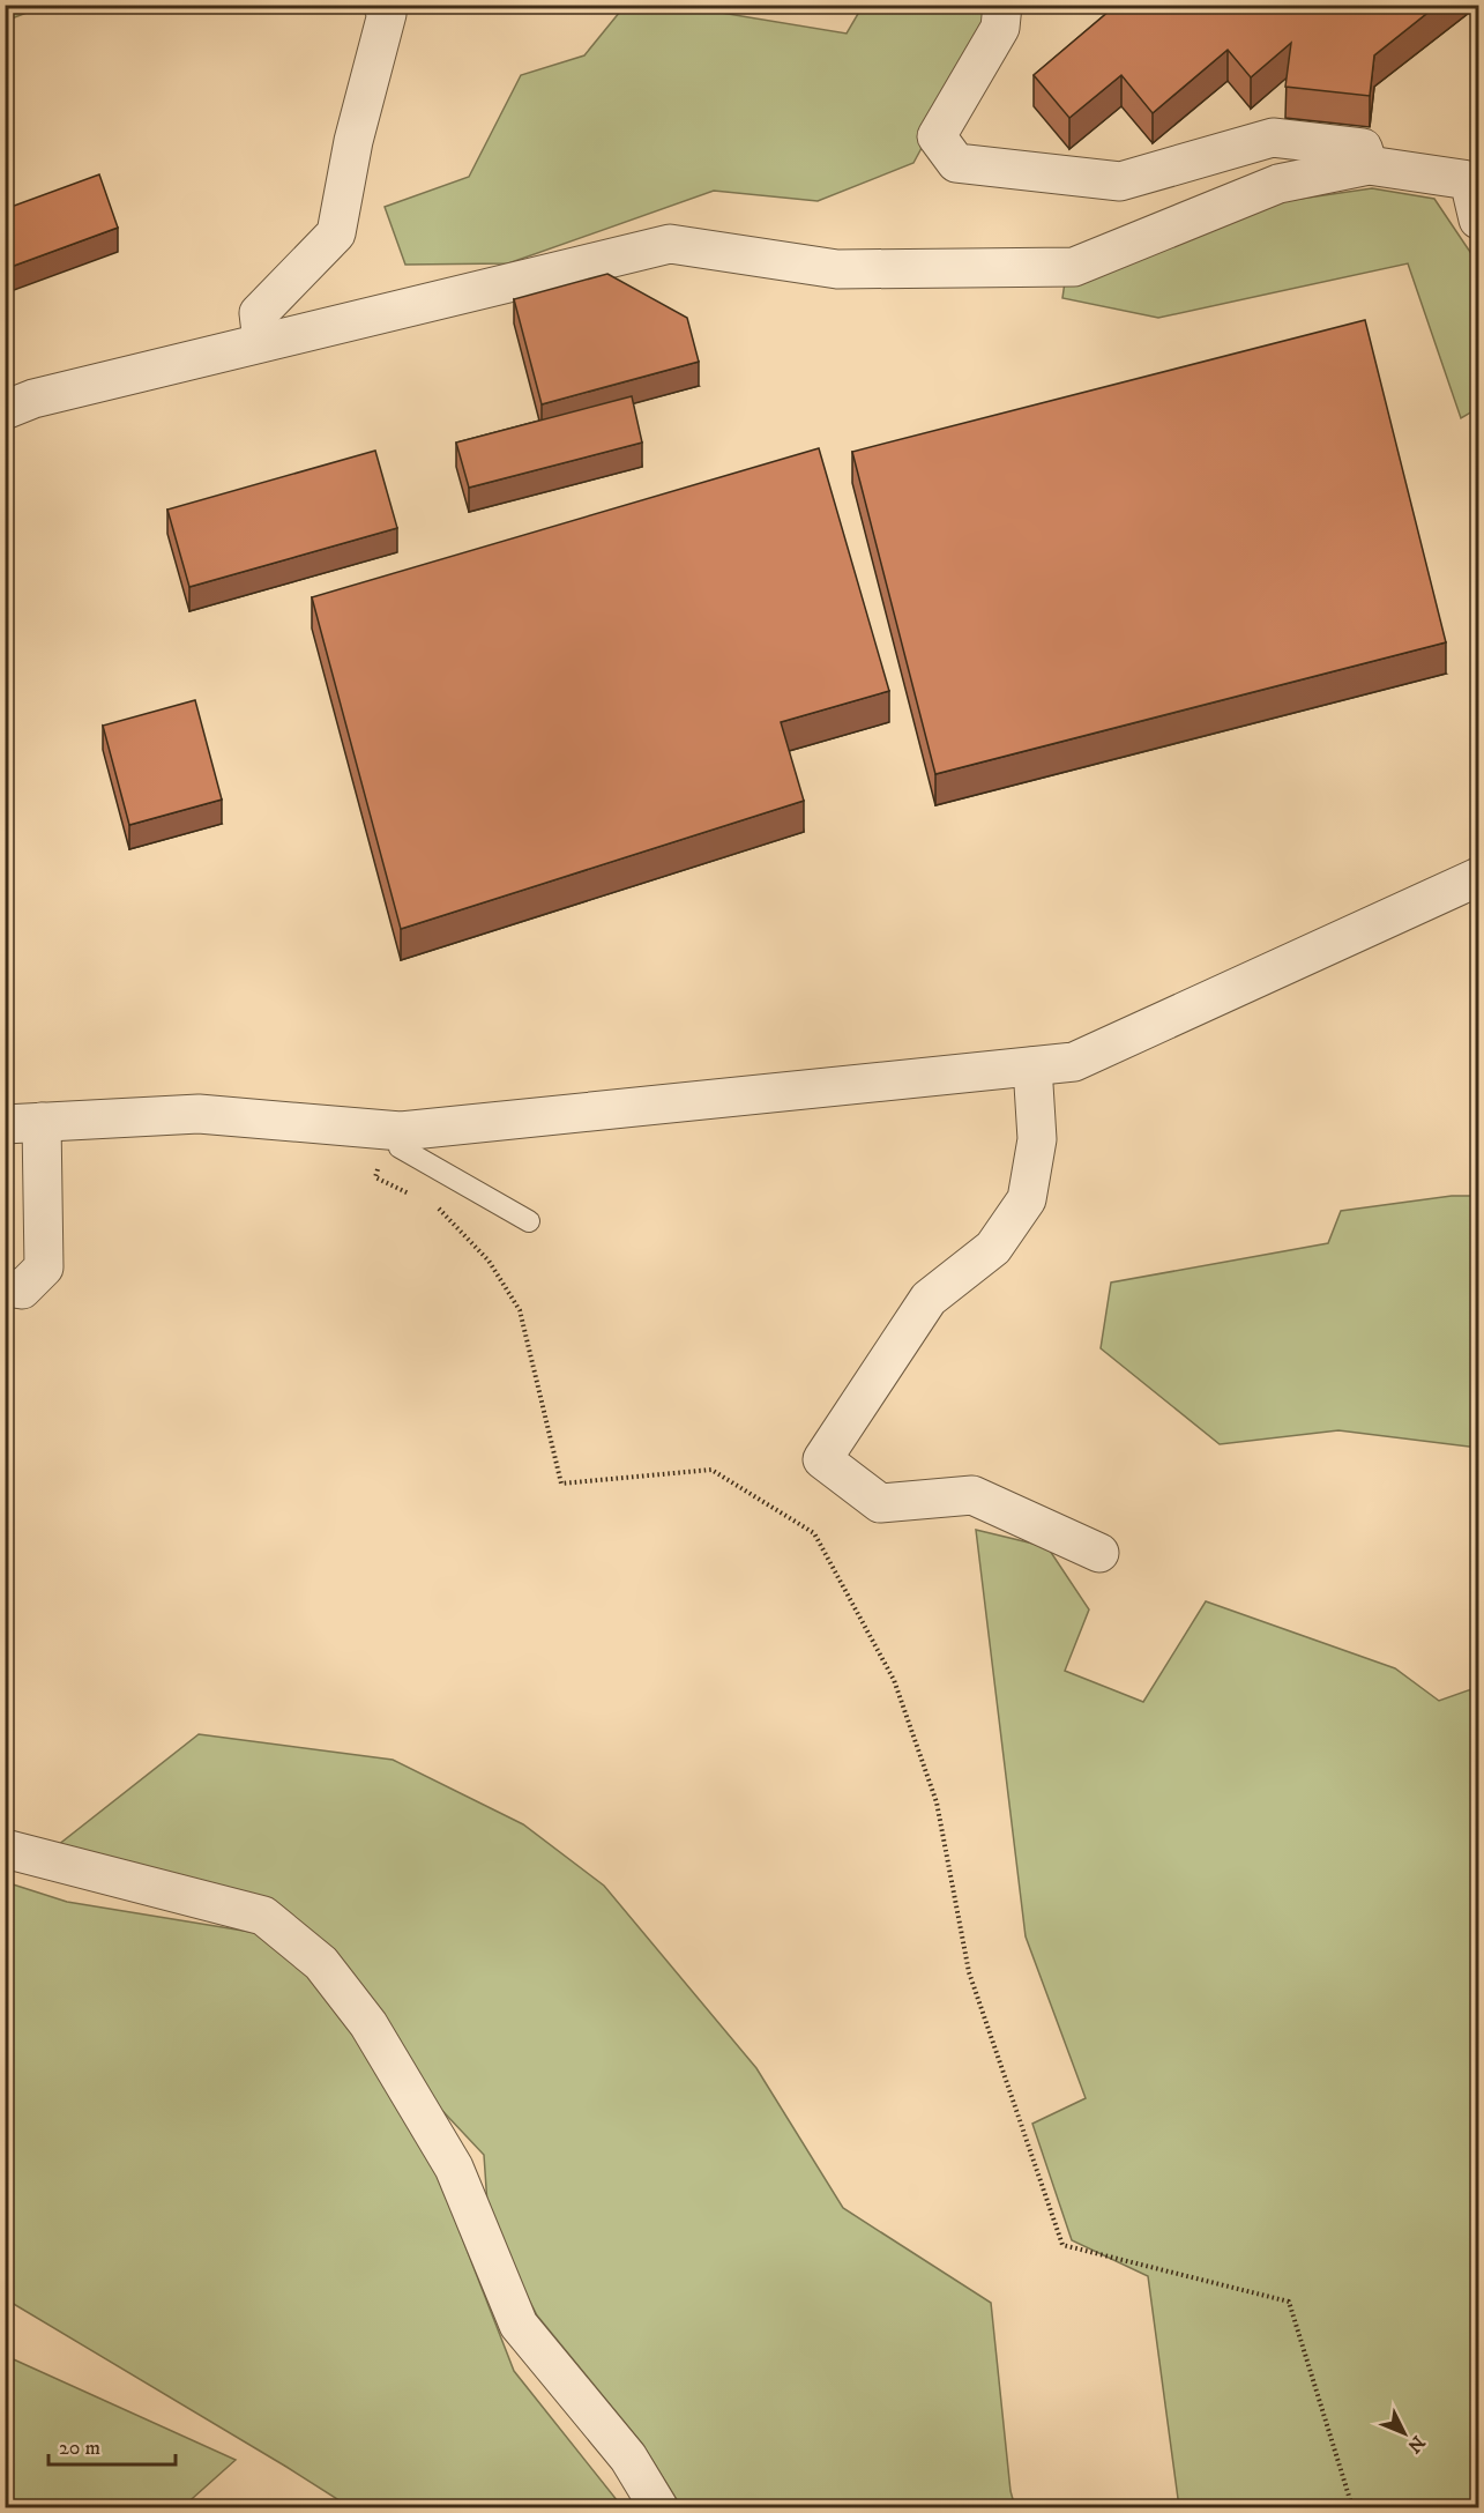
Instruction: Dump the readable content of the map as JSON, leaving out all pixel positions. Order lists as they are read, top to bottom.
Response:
{
  "scale_bar": "20 m",
  "north": "bottom right"
}
